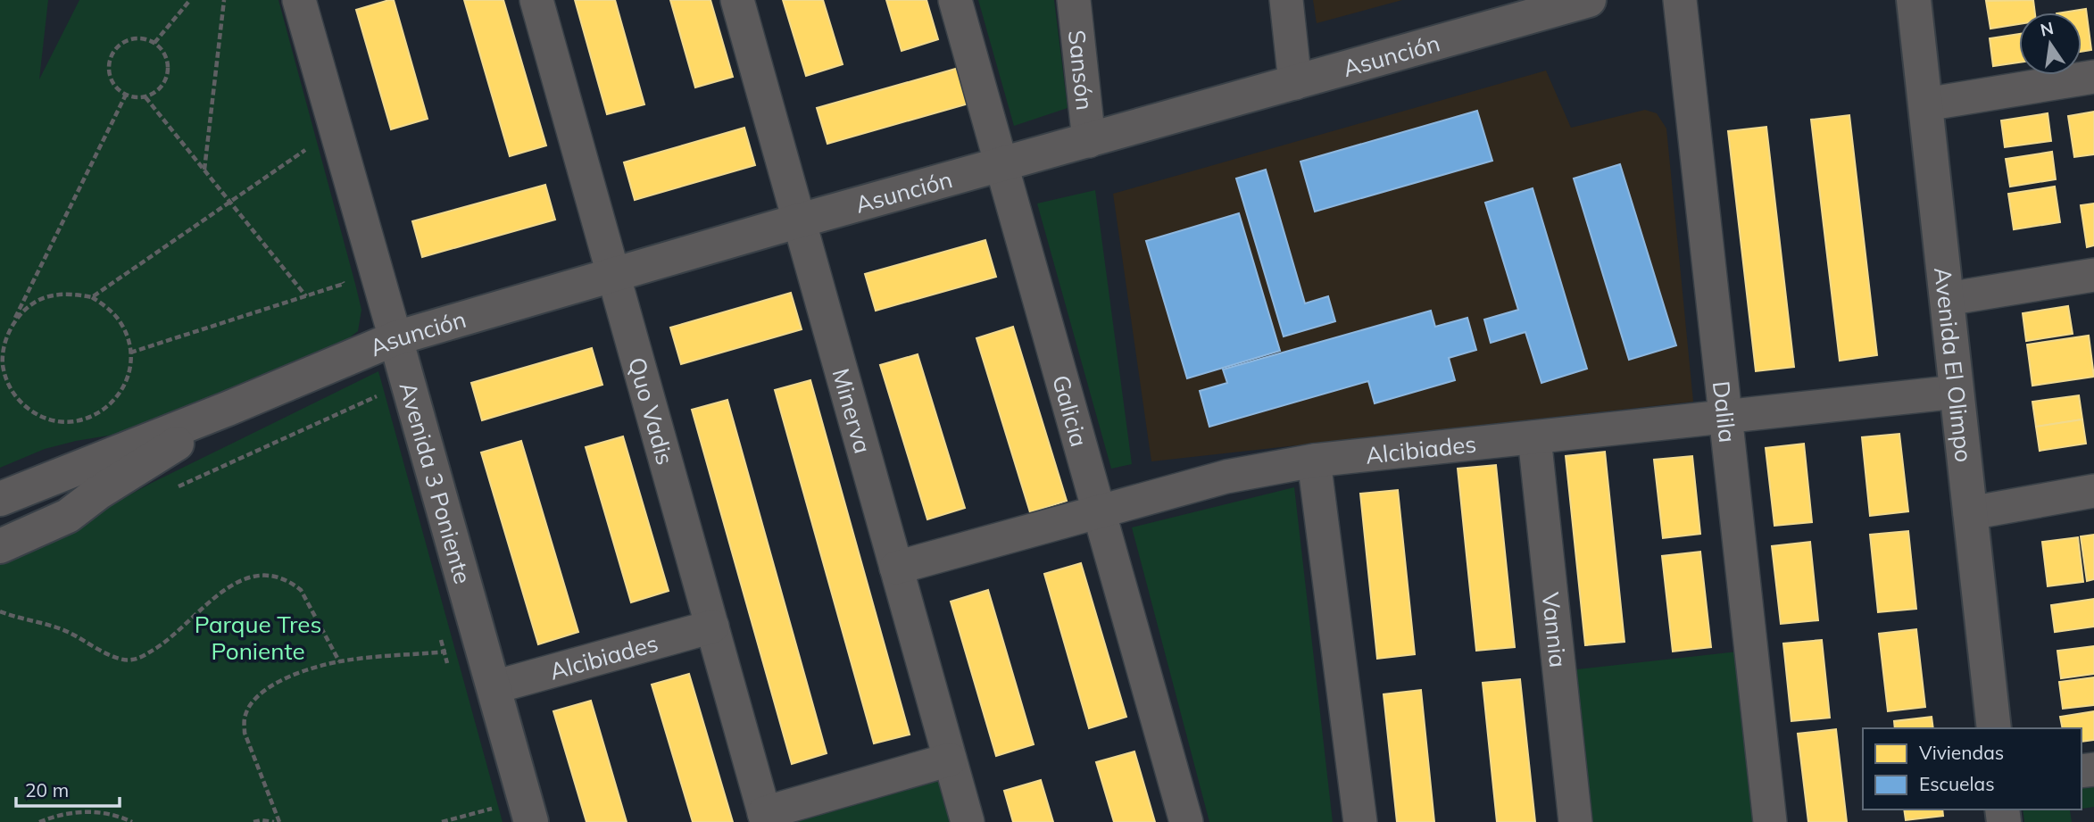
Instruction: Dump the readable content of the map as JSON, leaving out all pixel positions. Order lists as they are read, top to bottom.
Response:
{
  "streets": {
    "street": [
      "Asunción",
      "Sansón",
      "Avenida El Olimpo",
      "Quo Vadis",
      "Minerva",
      "Dalila",
      "Galicia",
      "Alcibiades",
      "Avenida 3 Poniente",
      "Vannia"
    ]
  },
  "crossings": [
    ["Asunción", "Sansón"],
    ["Asunción", "Quo Vadis"],
    ["Asunción", "Minerva"],
    ["Asunción", "Galicia"],
    ["Asunción", "Avenida 3 Poniente"],
    ["Avenida El Olimpo", "Alcibiades"],
    ["Quo Vadis", "Alcibiades"],
    ["Minerva", "Alcibiades"],
    ["Dalila", "Alcibiades"],
    ["Galicia", "Alcibiades"],
    ["Alcibiades", "Avenida 3 Poniente"],
    ["Alcibiades", "Vannia"]
  ],
  "parks": ["Parque Tres Poniente"],
  "legend": ["Viviendas", "Escuelas"],
  "scale_bar": "20 m",
  "north": "top"
}
